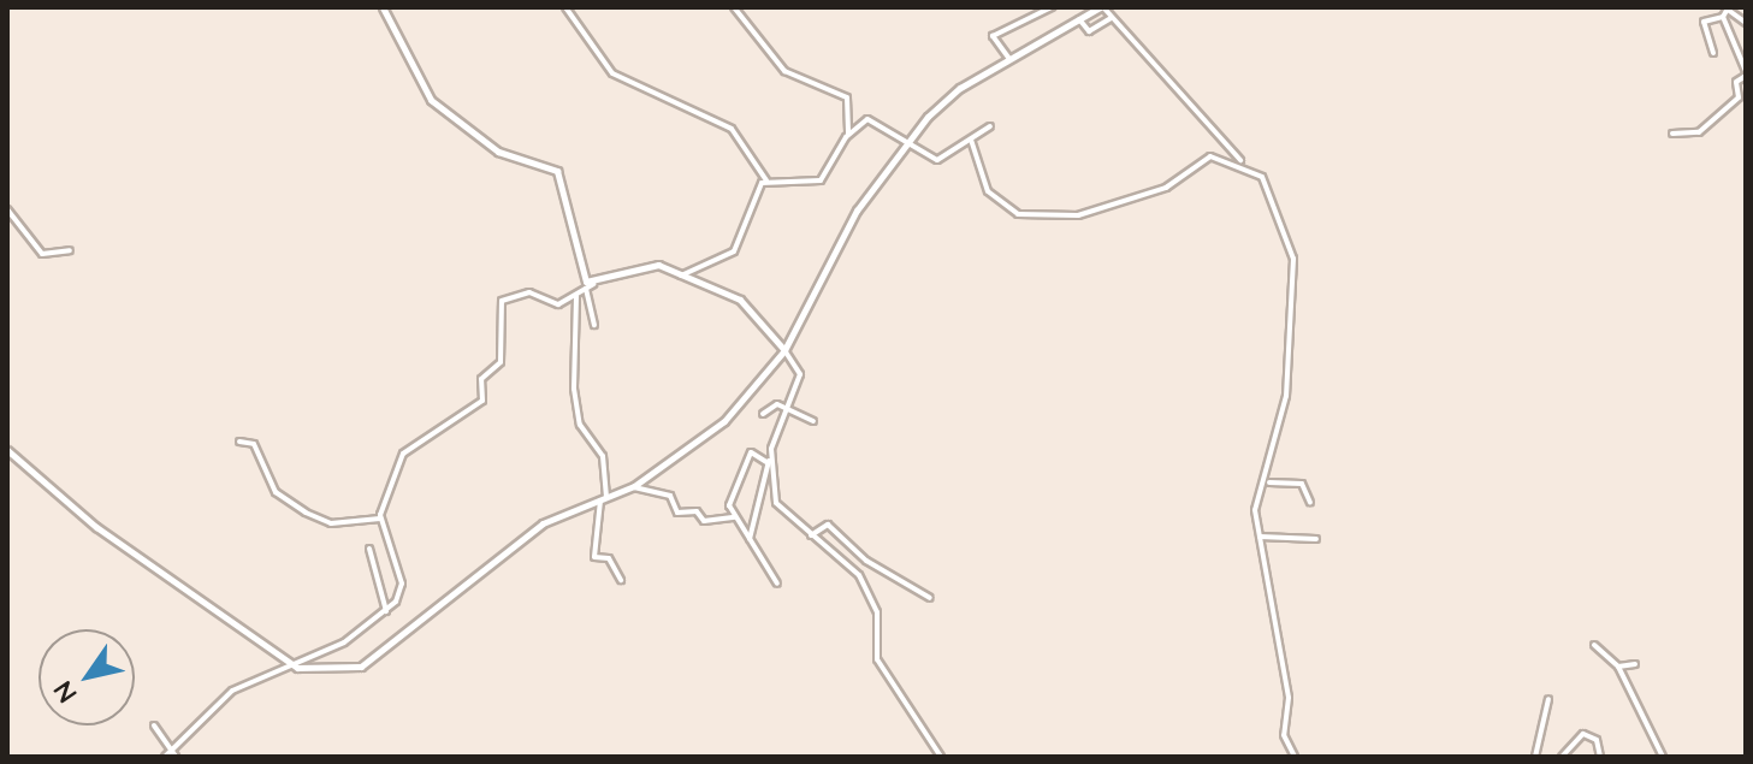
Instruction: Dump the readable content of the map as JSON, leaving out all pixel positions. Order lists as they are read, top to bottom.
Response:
{
  "north": "bottom left"
}
